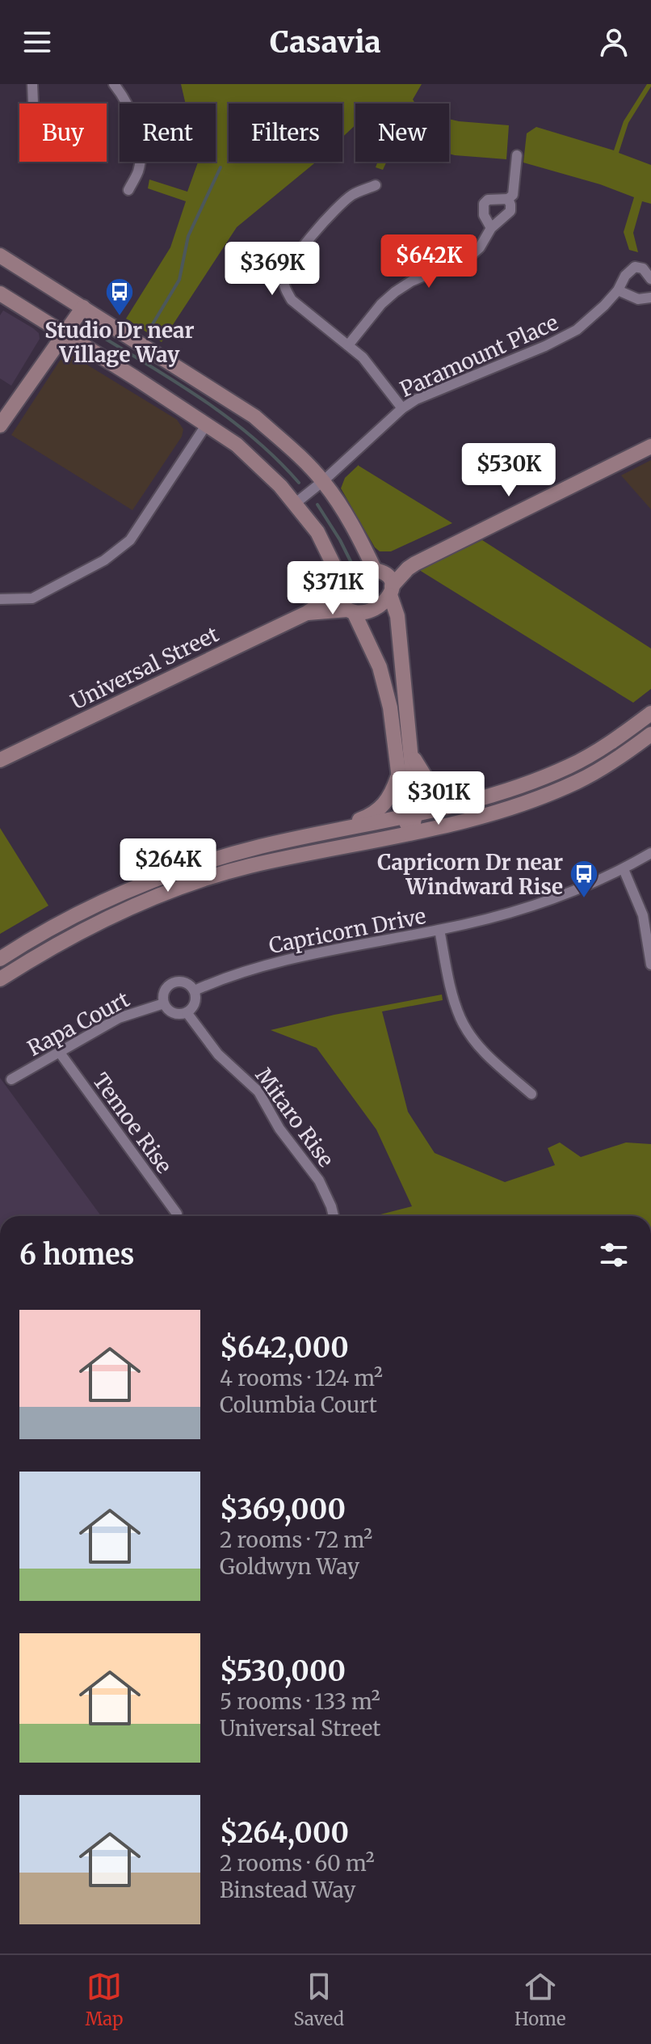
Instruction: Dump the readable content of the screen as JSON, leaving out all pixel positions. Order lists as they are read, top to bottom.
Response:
{
  "streets": {
    "street": [
      "Paramount Place",
      "Universal Street",
      "Capricorn Drive",
      "Rapa Court",
      "Mitaro Rise",
      "Temoe Rise"
    ]
  },
  "crossings": [
    ["Capricorn Drive", "Rapa Court"],
    ["Capricorn Drive", "Mitaro Rise"],
    ["Rapa Court", "Mitaro Rise"],
    ["Rapa Court", "Temoe Rise"]
  ],
  "places": {
    "bus stop": ["Studio Dr near Village Way", "Capricorn Dr near Windward Rise"]
  },
  "page": {
    "header": "Casavia",
    "chip": [
      "Buy",
      "Rent",
      "Filters",
      "New"
    ],
    "price": [
      "$642K",
      "$369K",
      "$530K",
      "$371K",
      "$301K",
      "$264K"
    ],
    "heading": "6 homes",
    "list": [
      {
        "name": "$642,000",
        "note": "4 rooms · 124 m² · Columbia Court"
      },
      {
        "name": "$369,000",
        "note": "2 rooms · 72 m² · Goldwyn Way"
      },
      {
        "name": "$530,000",
        "note": "5 rooms · 133 m² · Universal Street"
      },
      {
        "name": "$264,000",
        "note": "2 rooms · 60 m² · Binstead Way"
      }
    ],
    "tabs": ["Map", "Saved", "Home"]
  }
}
